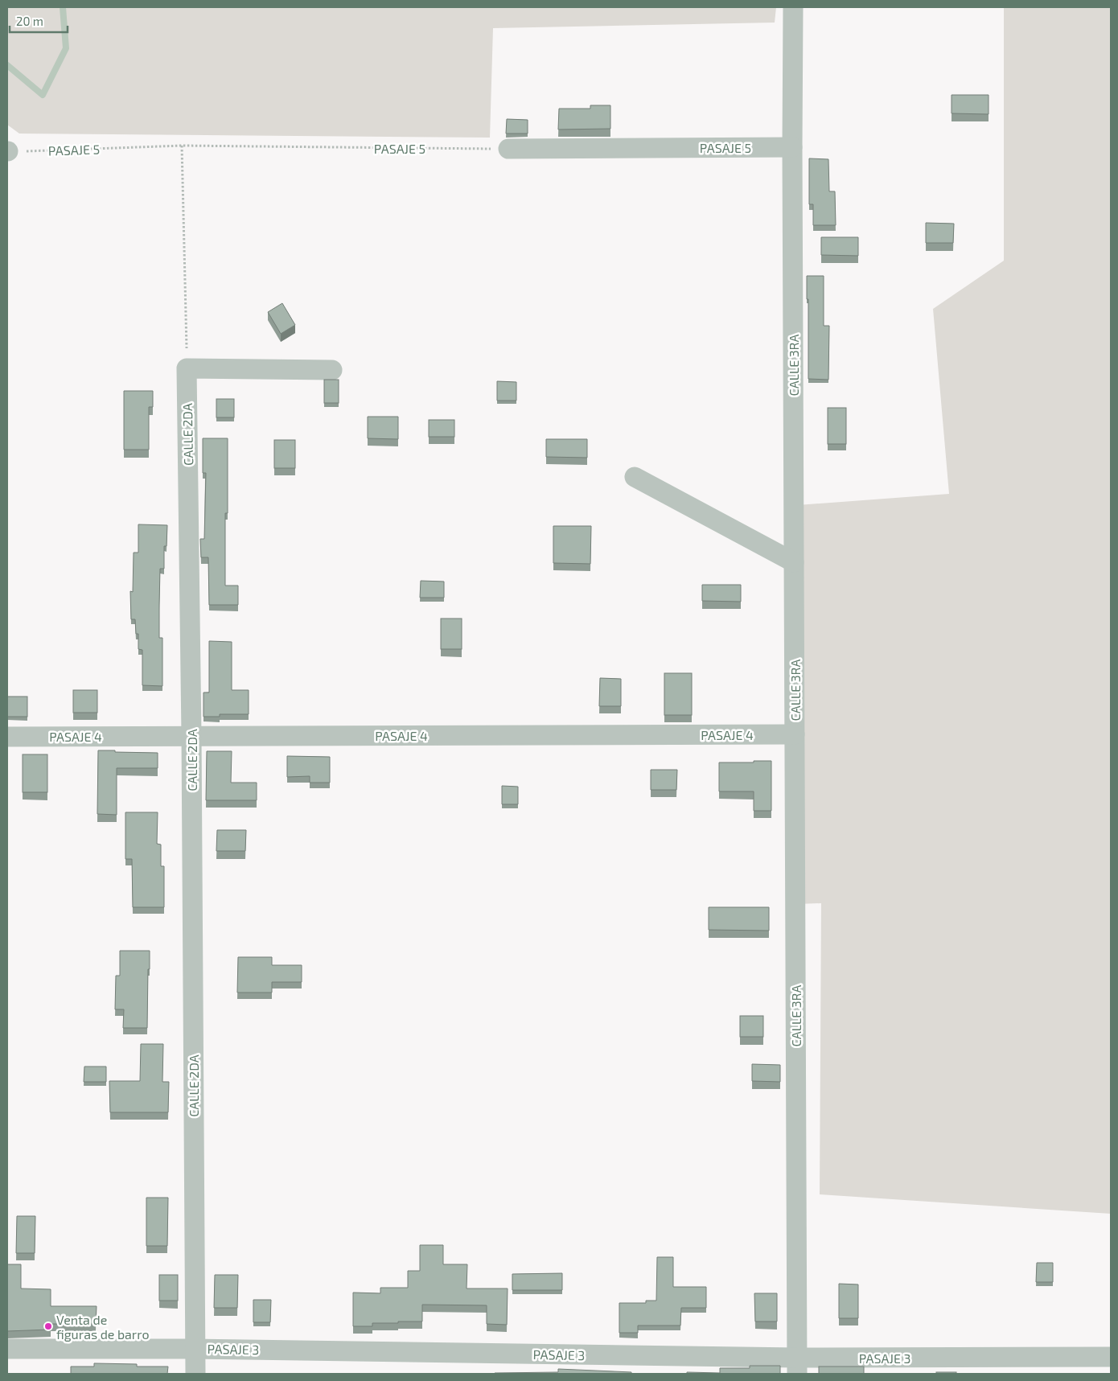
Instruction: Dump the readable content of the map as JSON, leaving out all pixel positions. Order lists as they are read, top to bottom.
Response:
{
  "streets": {
    "street": [
      "PASAJE 5",
      "CALLE 3RA",
      "CALLE 2DA",
      "PASAJE 4",
      "PASAJE 3"
    ]
  },
  "crossings": [
    ["PASAJE 5", "CALLE 3RA"],
    ["CALLE 3RA", "PASAJE 4"],
    ["CALLE 3RA", "PASAJE 3"],
    ["CALLE 2DA", "PASAJE 4"],
    ["CALLE 2DA", "PASAJE 3"]
  ],
  "places": ["Venta de figuras de barro"],
  "scale_bar": "20 m"
}
